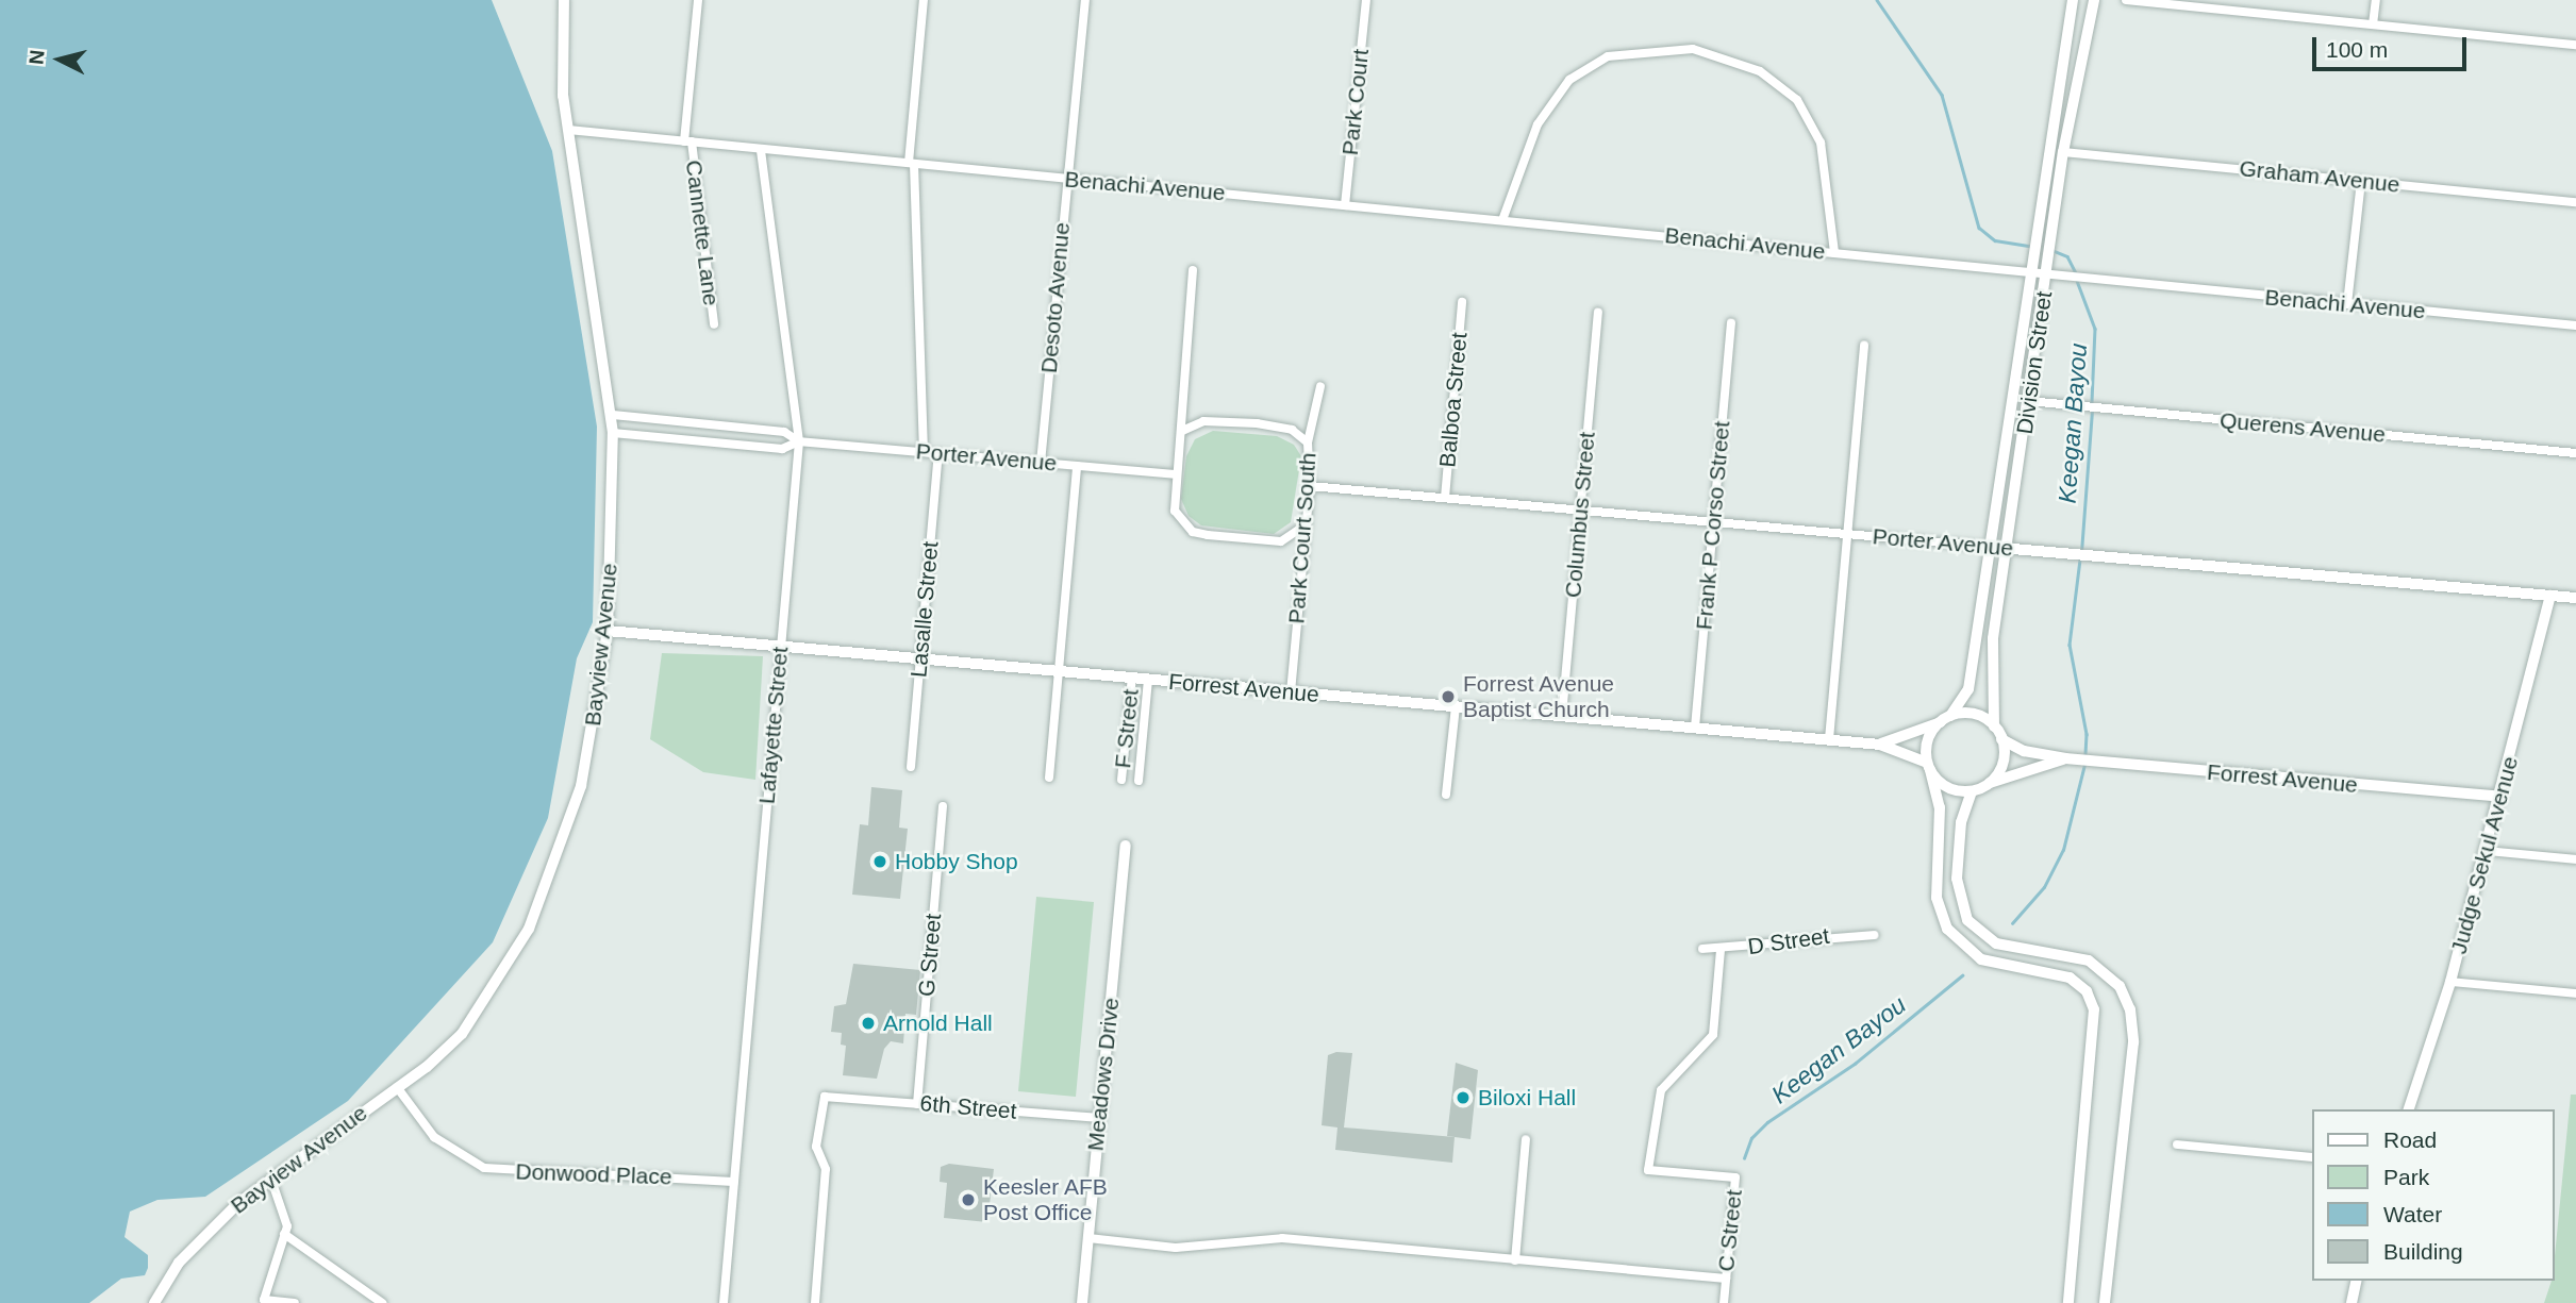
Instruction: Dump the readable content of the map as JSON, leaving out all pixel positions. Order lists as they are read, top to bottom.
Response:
{
  "streets": {
    "main road": ["Division Street", "Porter Avenue"],
    "street": [
      "Park Court",
      "Graham Avenue",
      "Benachi Avenue",
      "Cannette Lane",
      "Desoto Avenue",
      "Balboa Street",
      "Querens Avenue",
      "Columbus Street",
      "Frank P Corso Street",
      "Park Court South",
      "Lasalle Street",
      "Bayview Avenue",
      "Forrest Avenue",
      "Lafayette Street",
      "F Street",
      "Judge Sekul Avenue",
      "D Street",
      "G Street",
      "Meadows Drive",
      "6th Street",
      "Donwood Place",
      "C Street"
    ]
  },
  "crossings": [
    ["Park Court", "Benachi Avenue"],
    ["Graham Avenue", "Division Street"],
    ["Benachi Avenue", "Cannette Lane"],
    ["Benachi Avenue", "Desoto Avenue"],
    ["Benachi Avenue", "Division Street"],
    ["Benachi Avenue", "Bayview Avenue"],
    ["Benachi Avenue", "Lafayette Street"],
    ["Desoto Avenue", "Porter Avenue"],
    ["Division Street", "Querens Avenue"],
    ["Division Street", "Porter Avenue"],
    ["Division Street", "Forrest Avenue"],
    ["Balboa Street", "Porter Avenue"],
    ["Porter Avenue", "Columbus Street"],
    ["Porter Avenue", "Frank P Corso Street"],
    ["Porter Avenue", "Park Court South"],
    ["Porter Avenue", "Lasalle Street"],
    ["Porter Avenue", "Bayview Avenue"],
    ["Porter Avenue", "Lafayette Street"],
    ["Porter Avenue", "Judge Sekul Avenue"],
    ["Columbus Street", "Forrest Avenue"],
    ["Frank P Corso Street", "Forrest Avenue"],
    ["Park Court South", "Forrest Avenue"],
    ["Lasalle Street", "Forrest Avenue"],
    ["Bayview Avenue", "Forrest Avenue"],
    ["Bayview Avenue", "Donwood Place"],
    ["Forrest Avenue", "Lafayette Street"],
    ["Forrest Avenue", "F Street"],
    ["Forrest Avenue", "Judge Sekul Avenue"],
    ["Lafayette Street", "Donwood Place"],
    ["D Street", "C Street"],
    ["G Street", "6th Street"],
    ["Meadows Drive", "6th Street"]
  ],
  "water": ["Keegan Bayou"],
  "places": [
    "Forrest Avenue Baptist Church",
    "Hobby Shop",
    "Arnold Hall",
    "Biloxi Hall",
    "Keesler AFB Post Office"
  ],
  "legend": [
    "Road",
    "Park",
    "Water",
    "Building"
  ],
  "scale_bar": "100 m",
  "north": "left"
}
